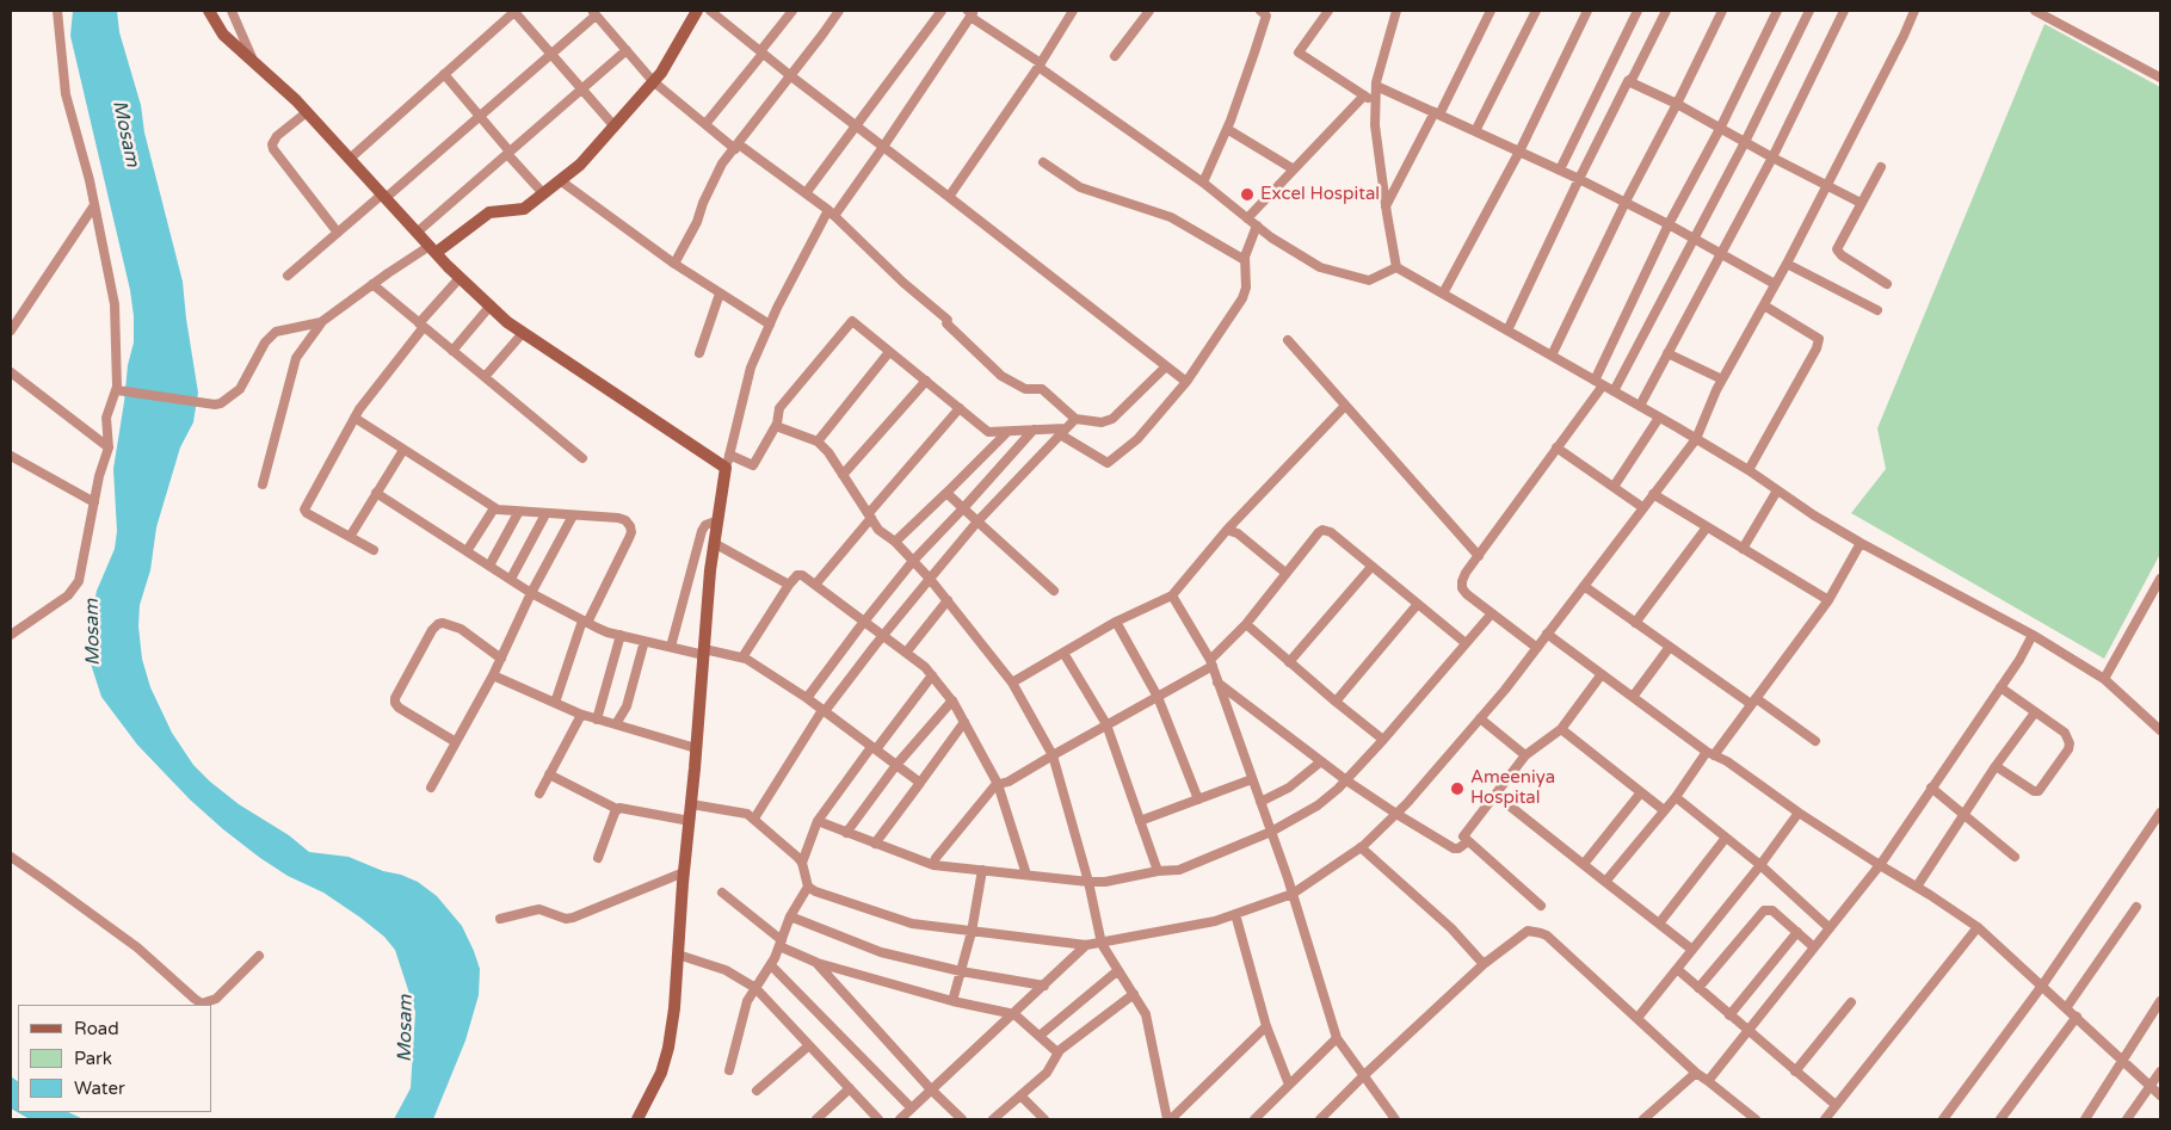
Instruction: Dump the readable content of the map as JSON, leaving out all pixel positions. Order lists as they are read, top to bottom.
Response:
{
  "water": ["Mosam"],
  "places": ["Excel Hospital", "Ameeniya Hospital"],
  "legend": ["Road", "Park", "Water"]
}
